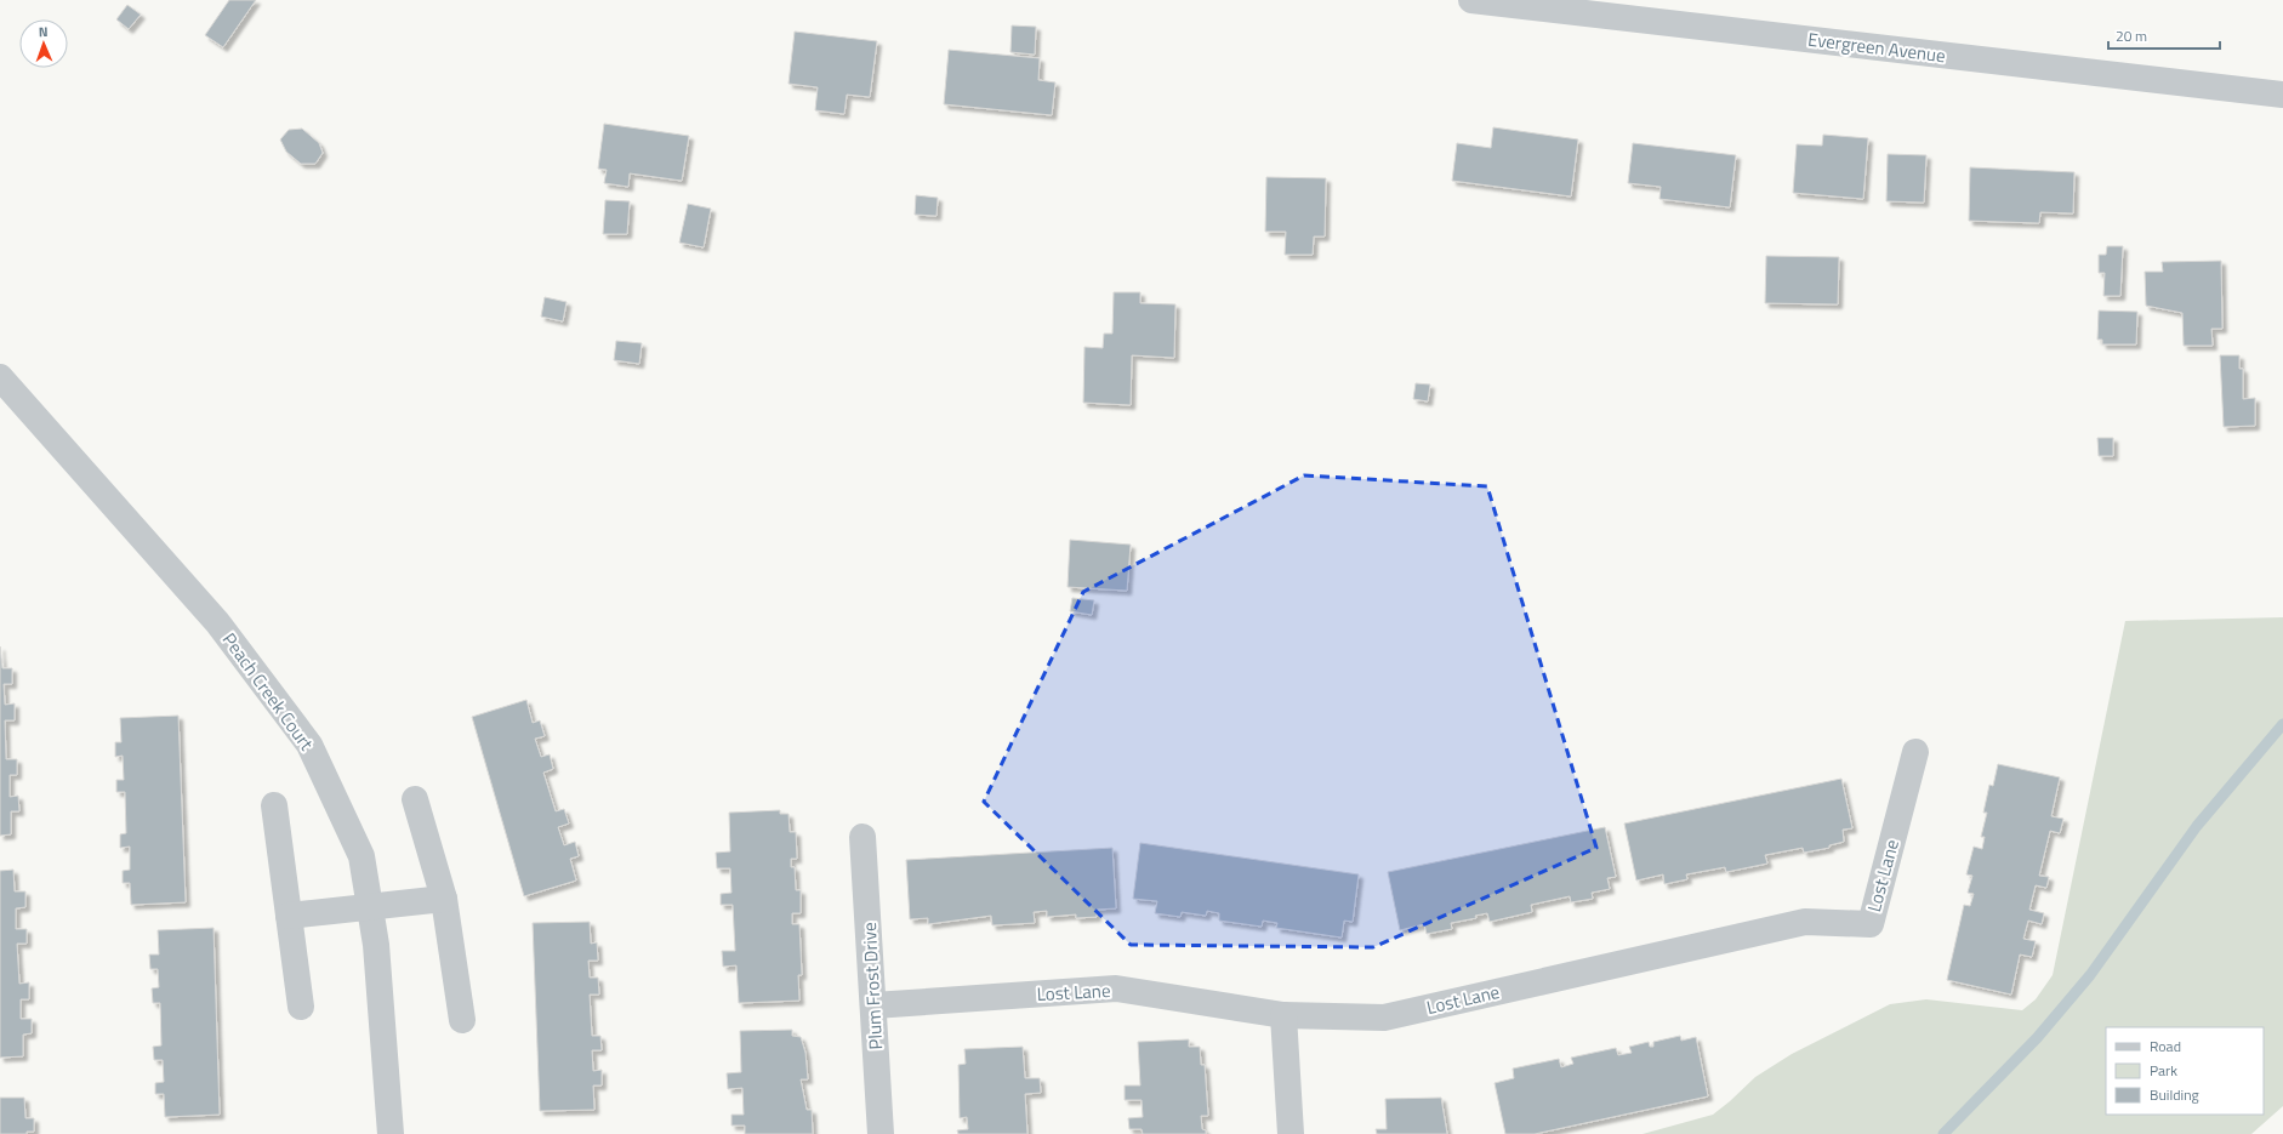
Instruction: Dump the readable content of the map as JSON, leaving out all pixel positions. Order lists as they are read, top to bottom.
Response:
{
  "streets": {
    "street": [
      "Evergreen Avenue",
      "Peach Creek Court",
      "Lost Lane",
      "Plum Frost Drive"
    ]
  },
  "crossings": [
    ["Lost Lane", "Plum Frost Drive"]
  ],
  "legend": ["Road", "Park", "Building"],
  "scale_bar": "20 m",
  "north": "top"
}
